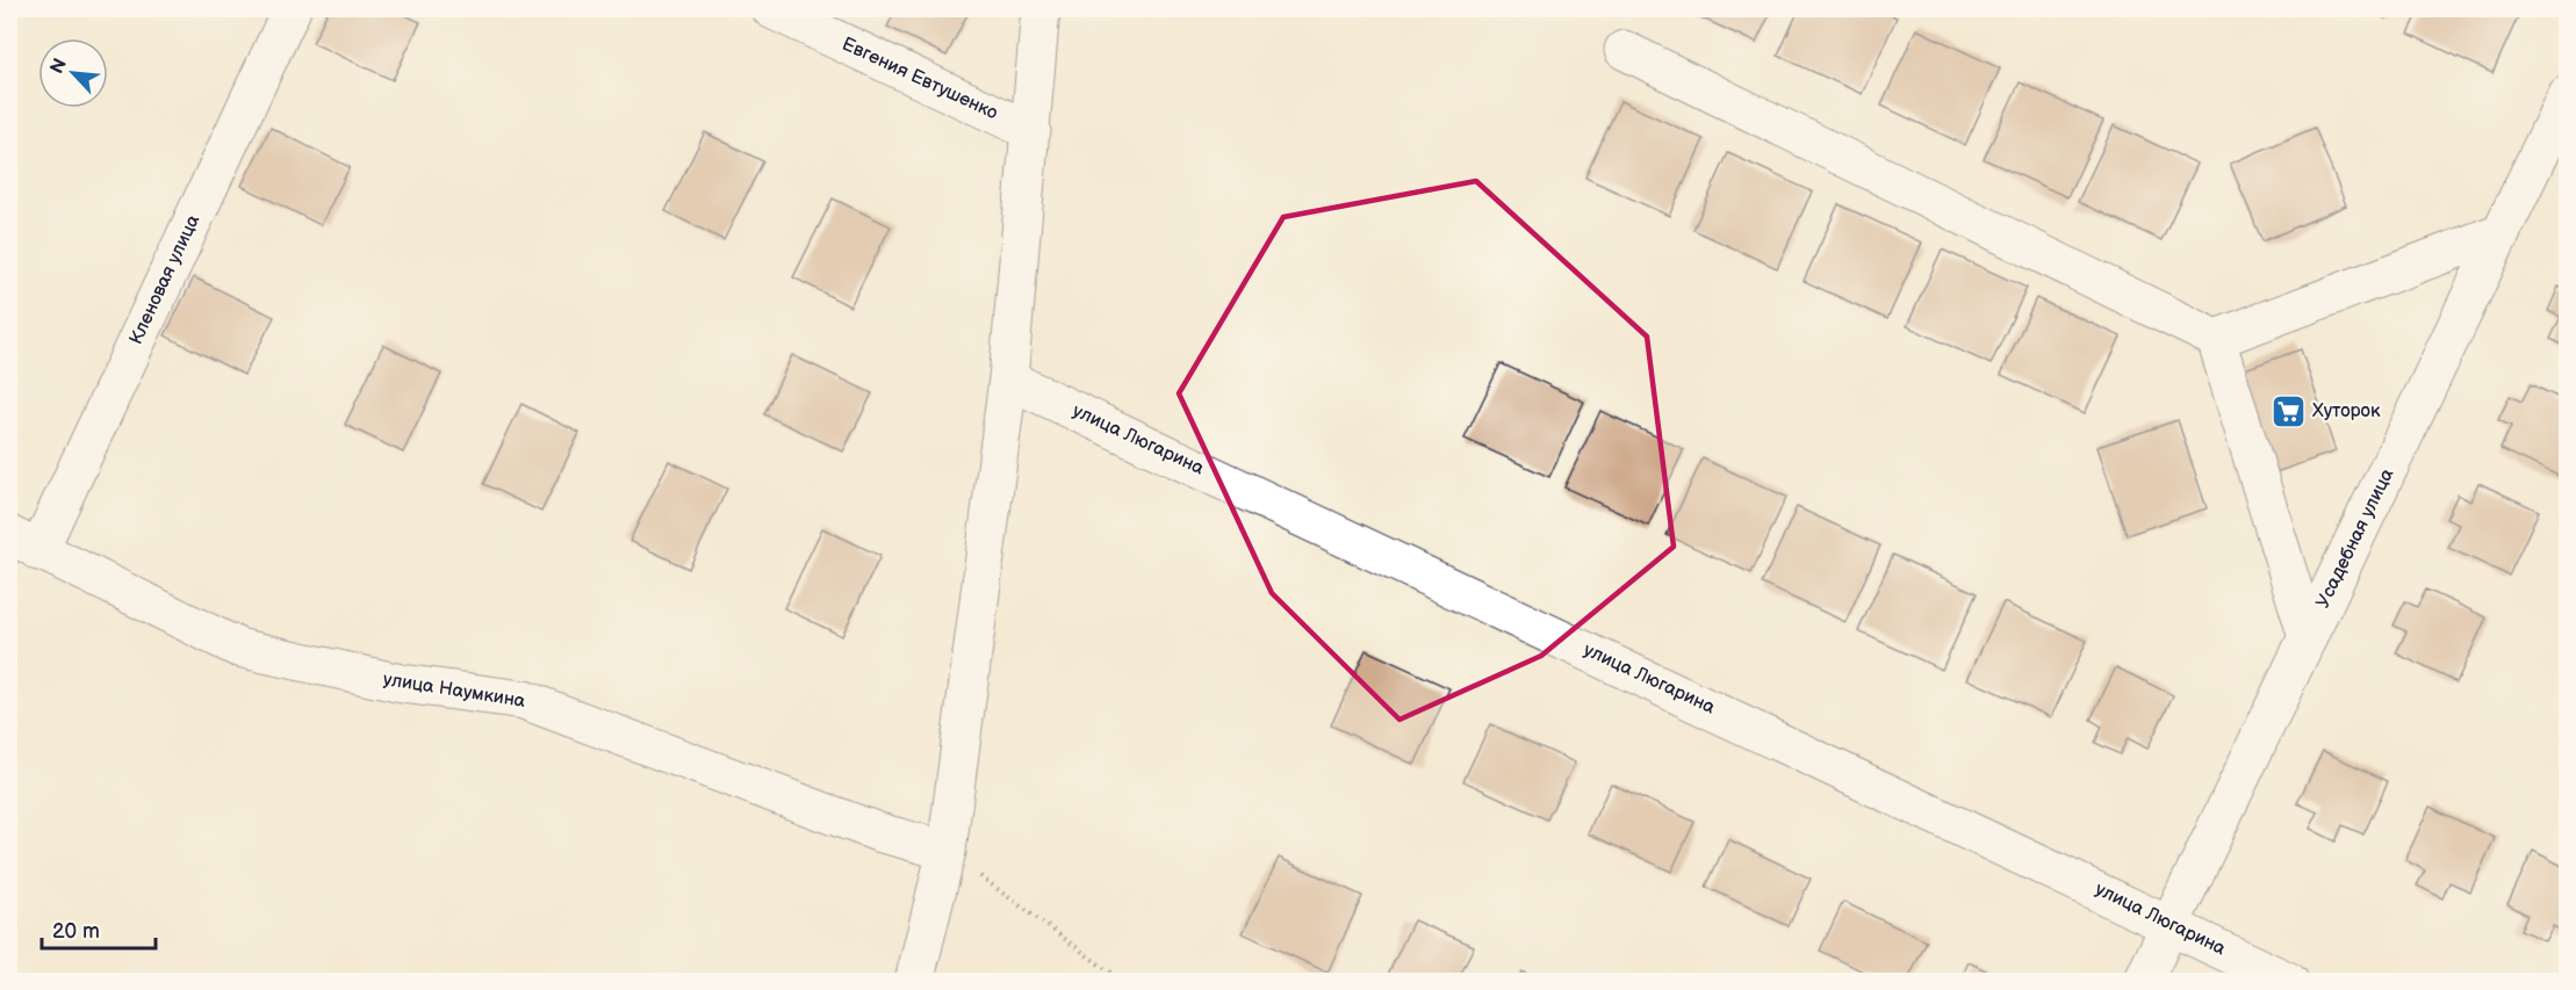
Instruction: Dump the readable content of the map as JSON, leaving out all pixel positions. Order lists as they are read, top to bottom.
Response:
{
  "streets": {
    "street": [
      "Евгения Евтушенко",
      "Кленовая улица",
      "улица Люгарина",
      "Усадебная улица",
      "улица Наумкина"
    ]
  },
  "crossings": [
    ["Кленовая улица", "улица Наумкина"],
    ["улица Люгарина", "Усадебная улица"]
  ],
  "places": {
    "supermarket": ["Хуторок"]
  },
  "scale_bar": "20 m",
  "north": "top left"
}
